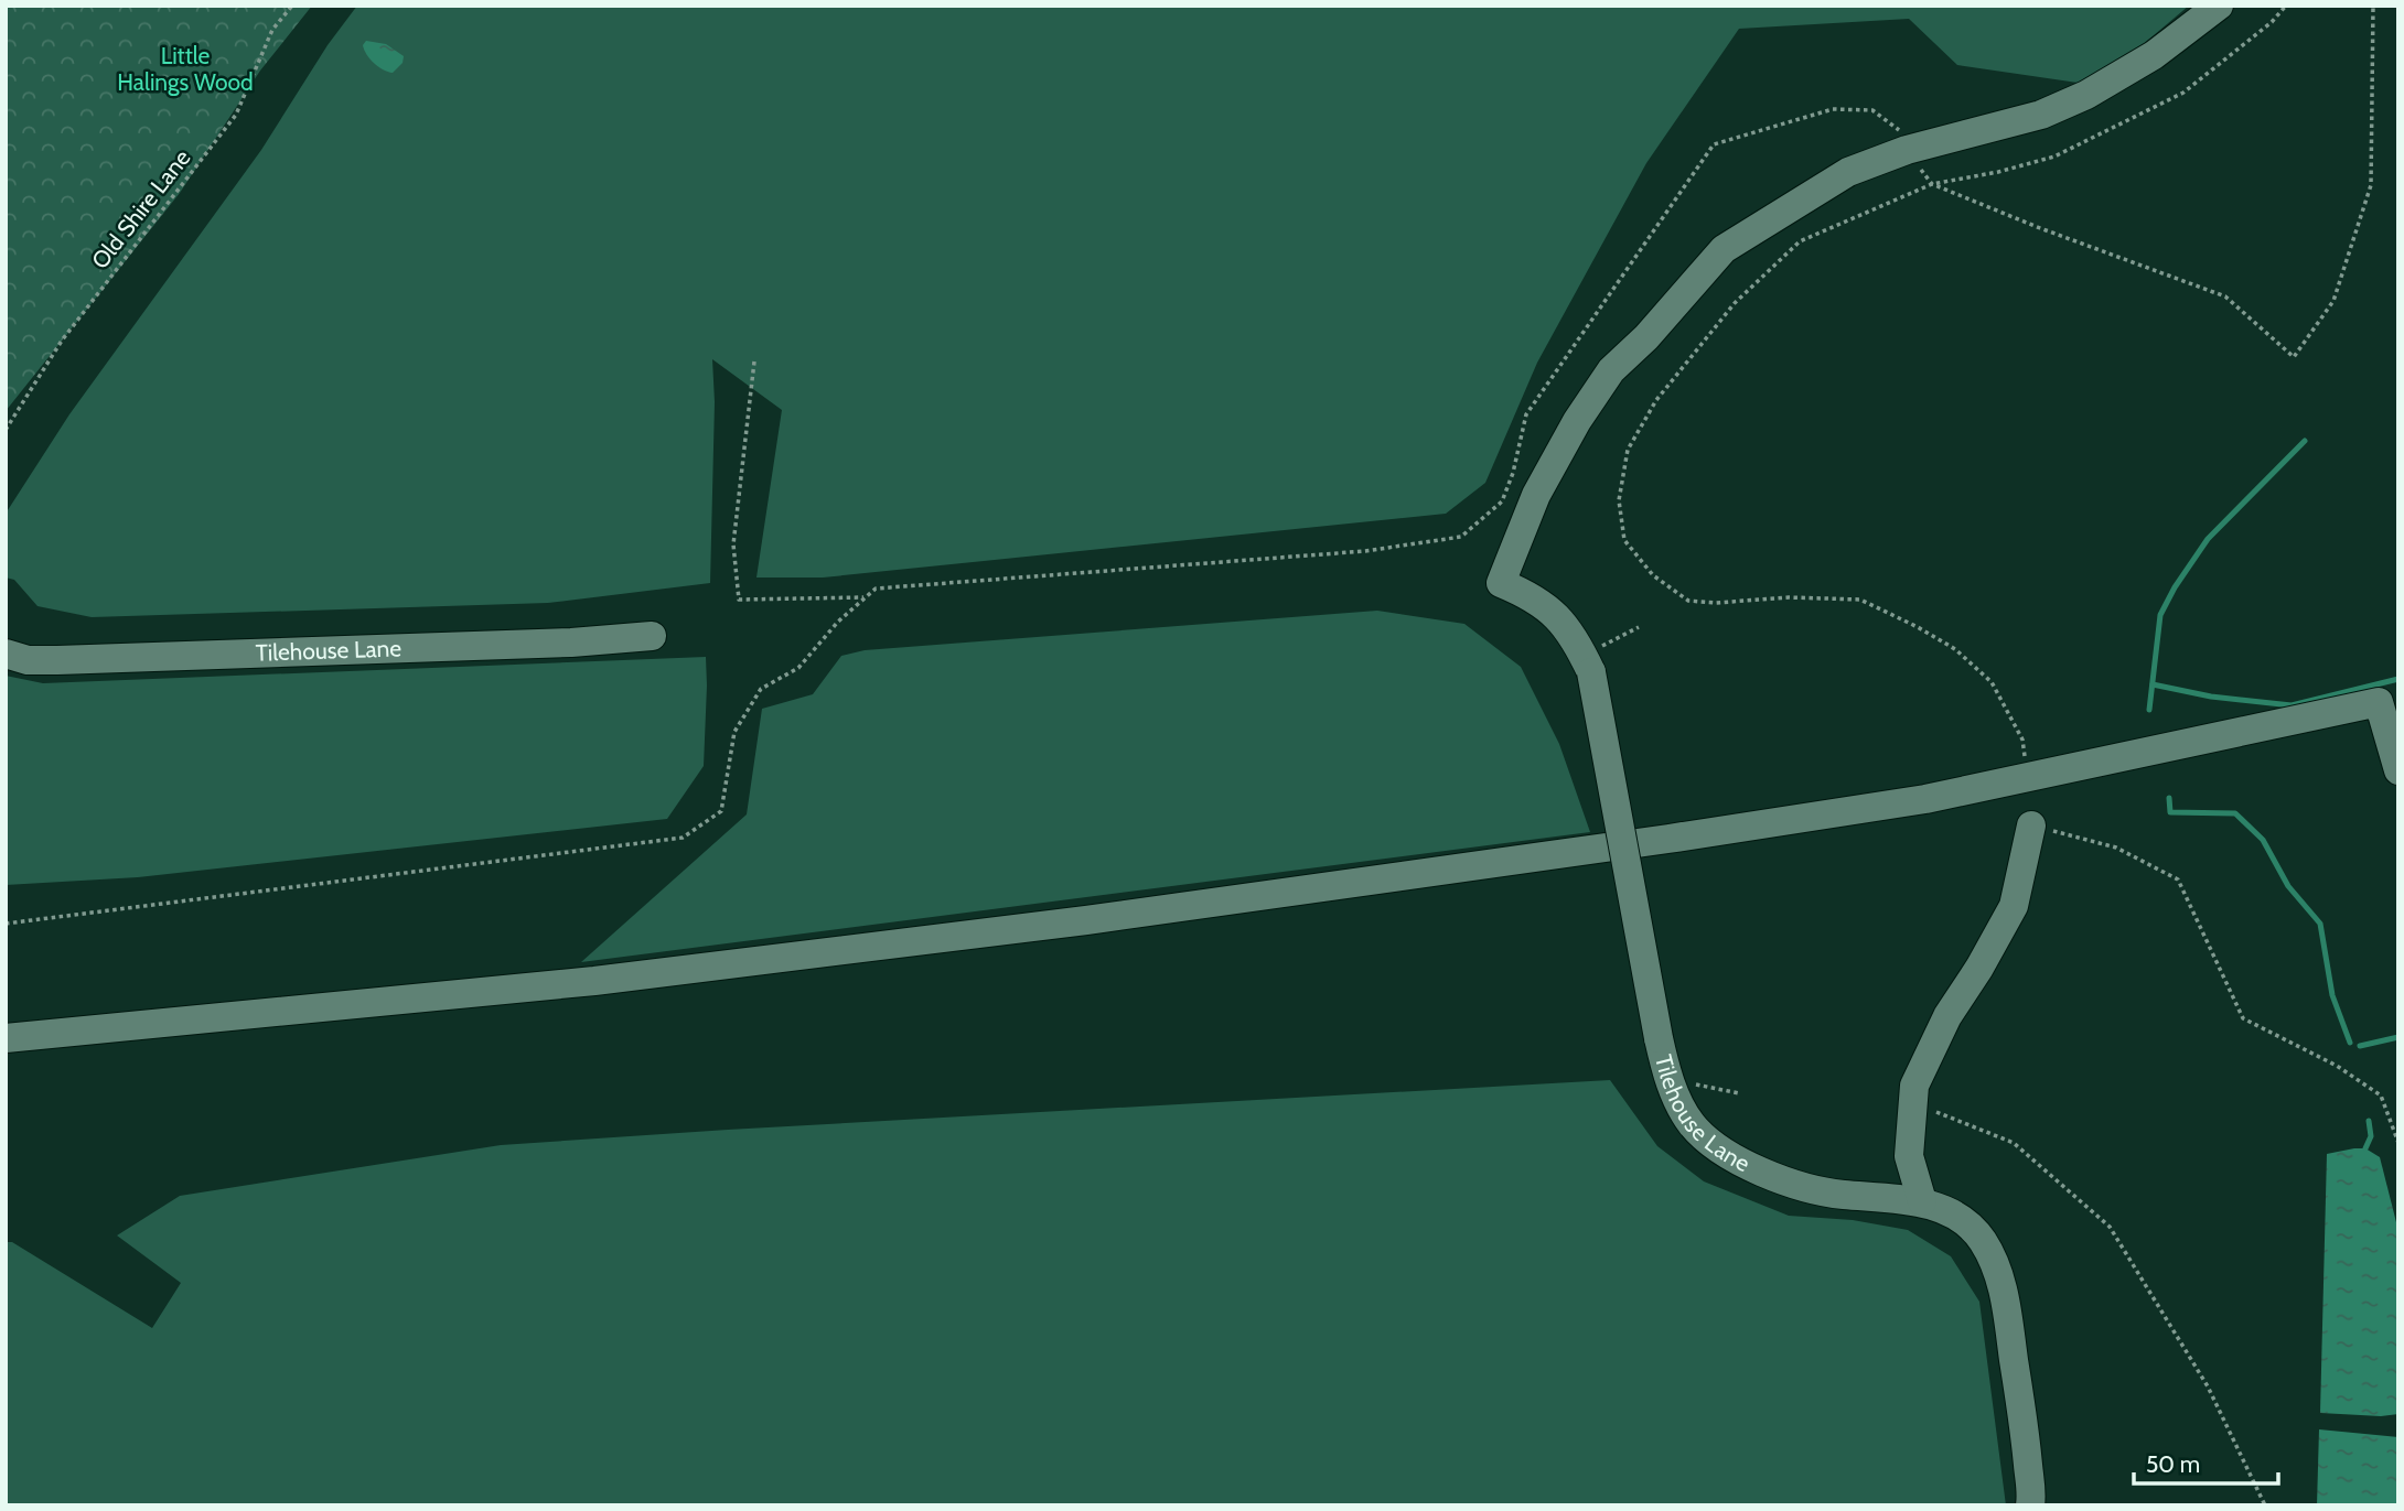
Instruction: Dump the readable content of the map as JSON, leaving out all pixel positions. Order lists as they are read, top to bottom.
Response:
{
  "streets": {
    "street": ["Tilehouse Lane"],
    "path": ["Old Shire Lane"]
  },
  "parks": ["Little Halings Wood"],
  "scale_bar": "50 m"
}
